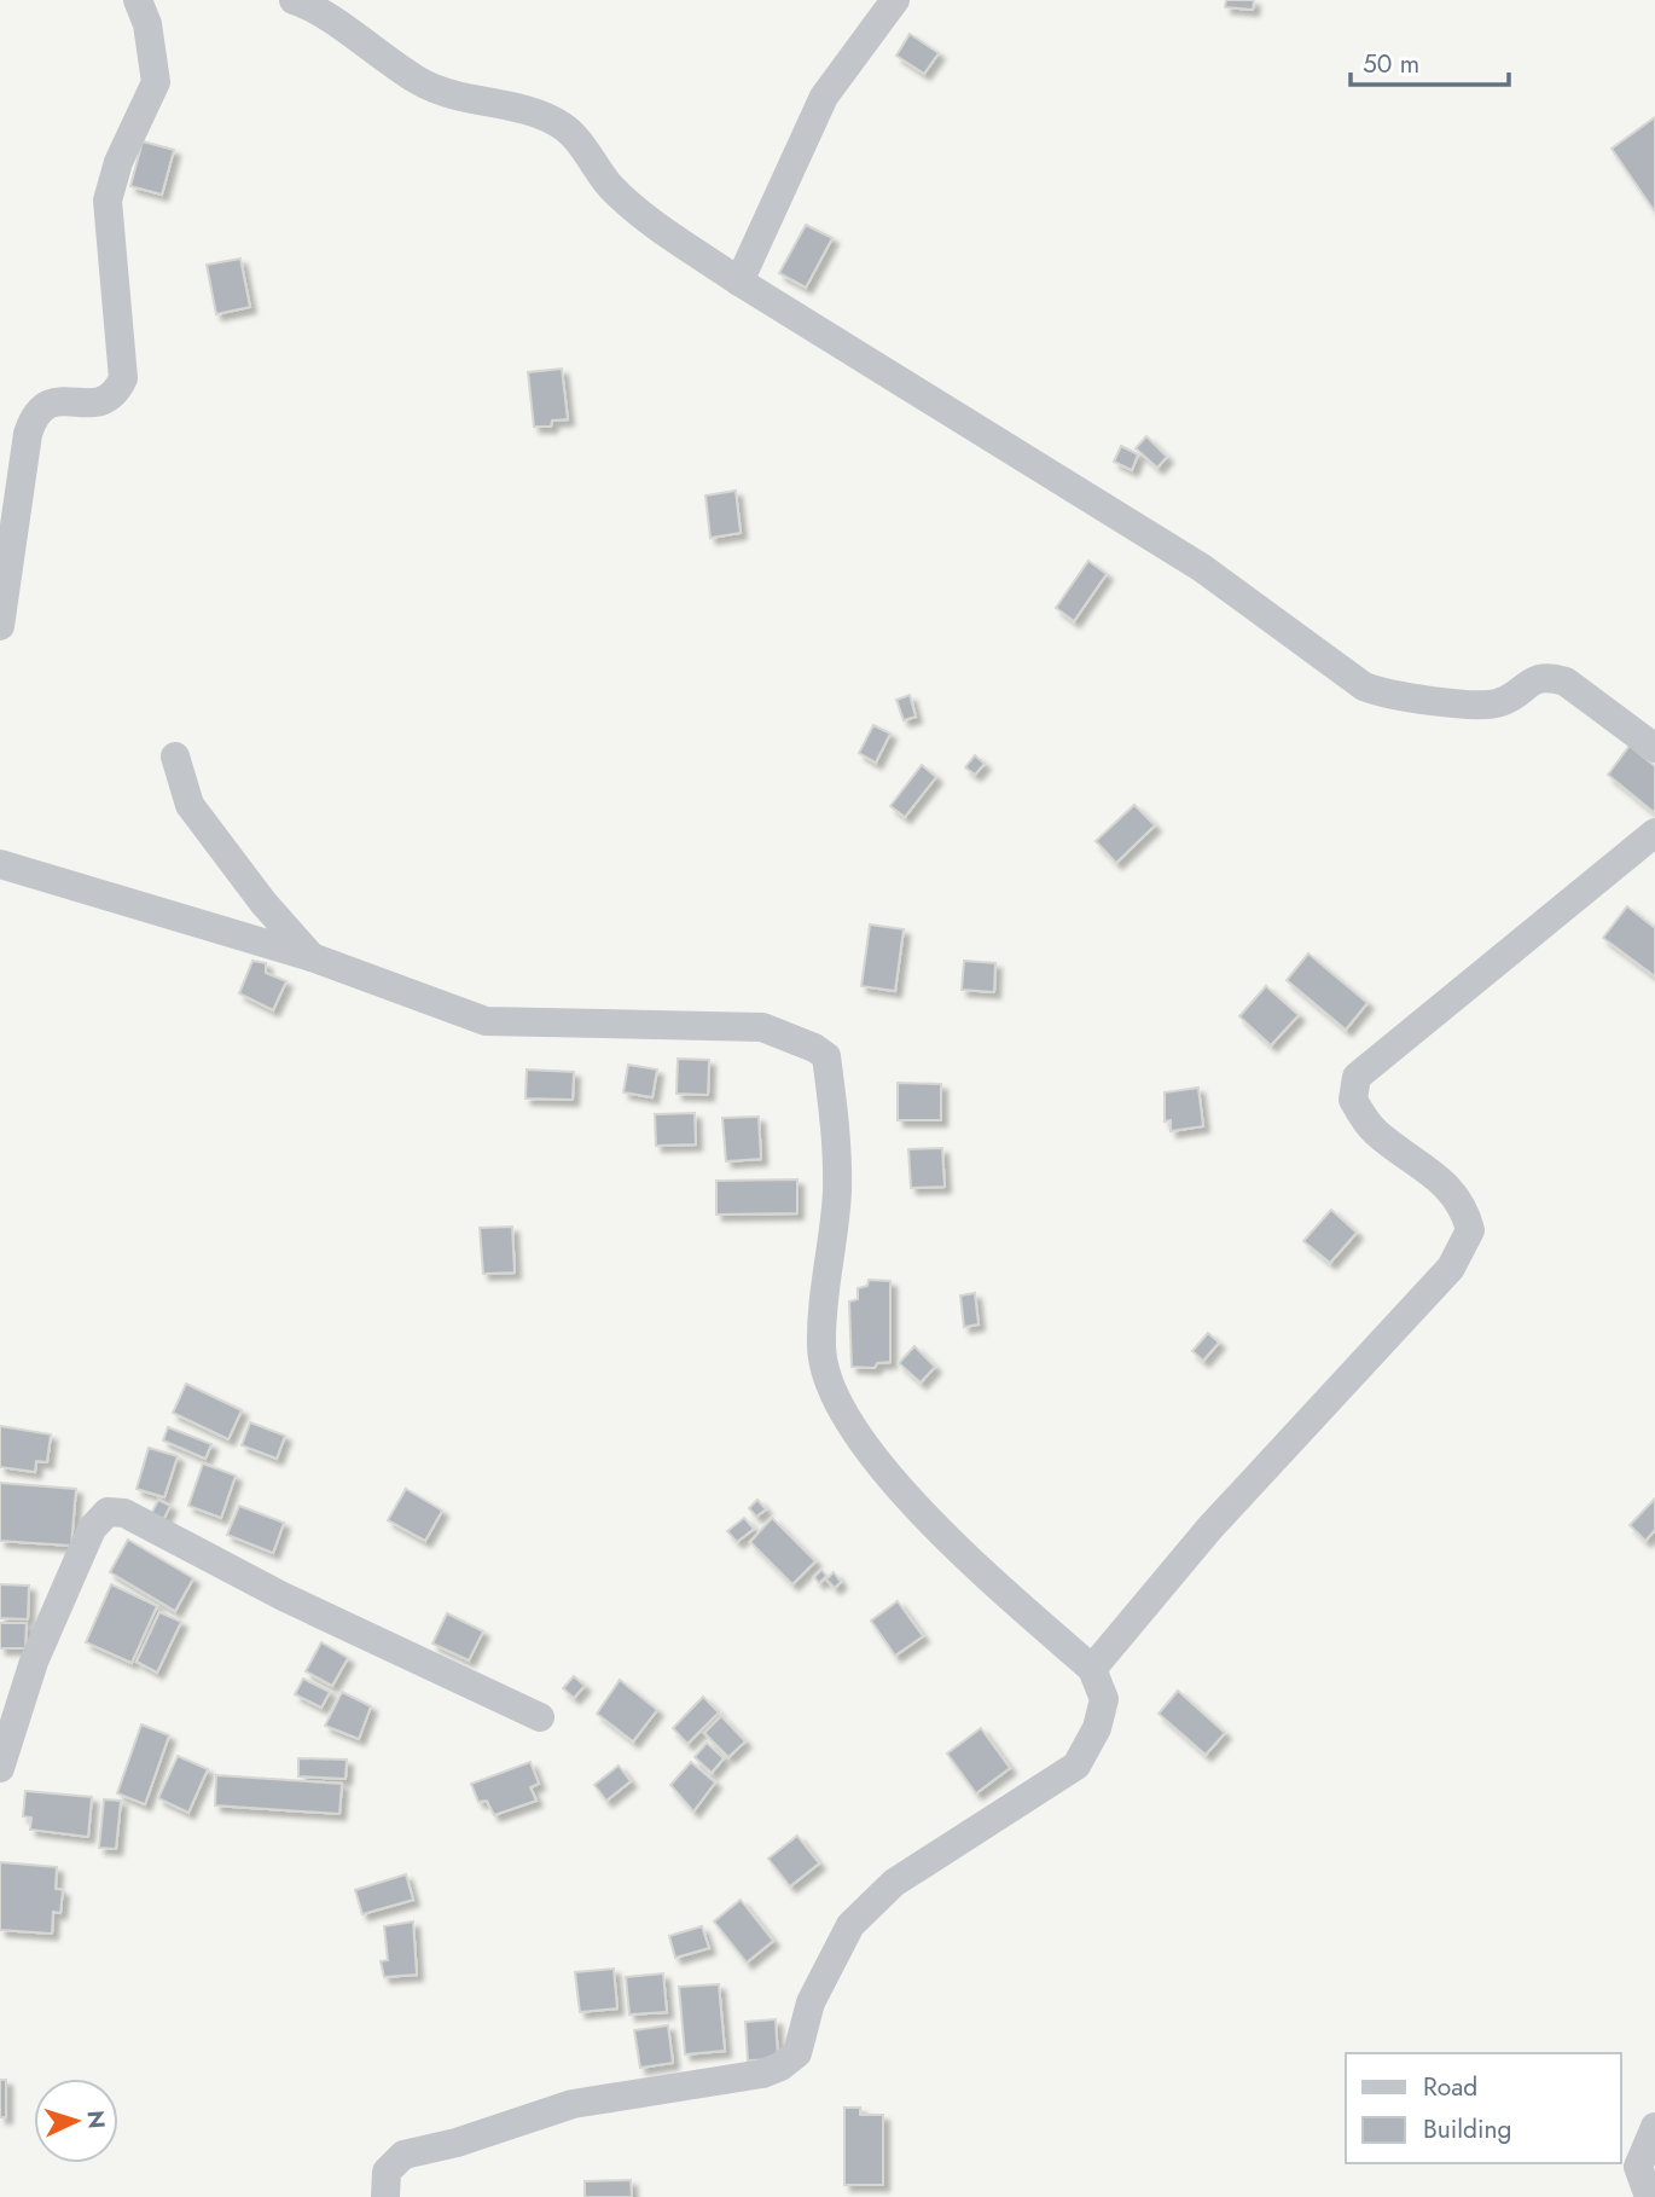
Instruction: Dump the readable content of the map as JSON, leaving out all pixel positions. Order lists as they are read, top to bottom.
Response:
{
  "legend": ["Road", "Building"],
  "scale_bar": "50 m",
  "north": "right"
}
